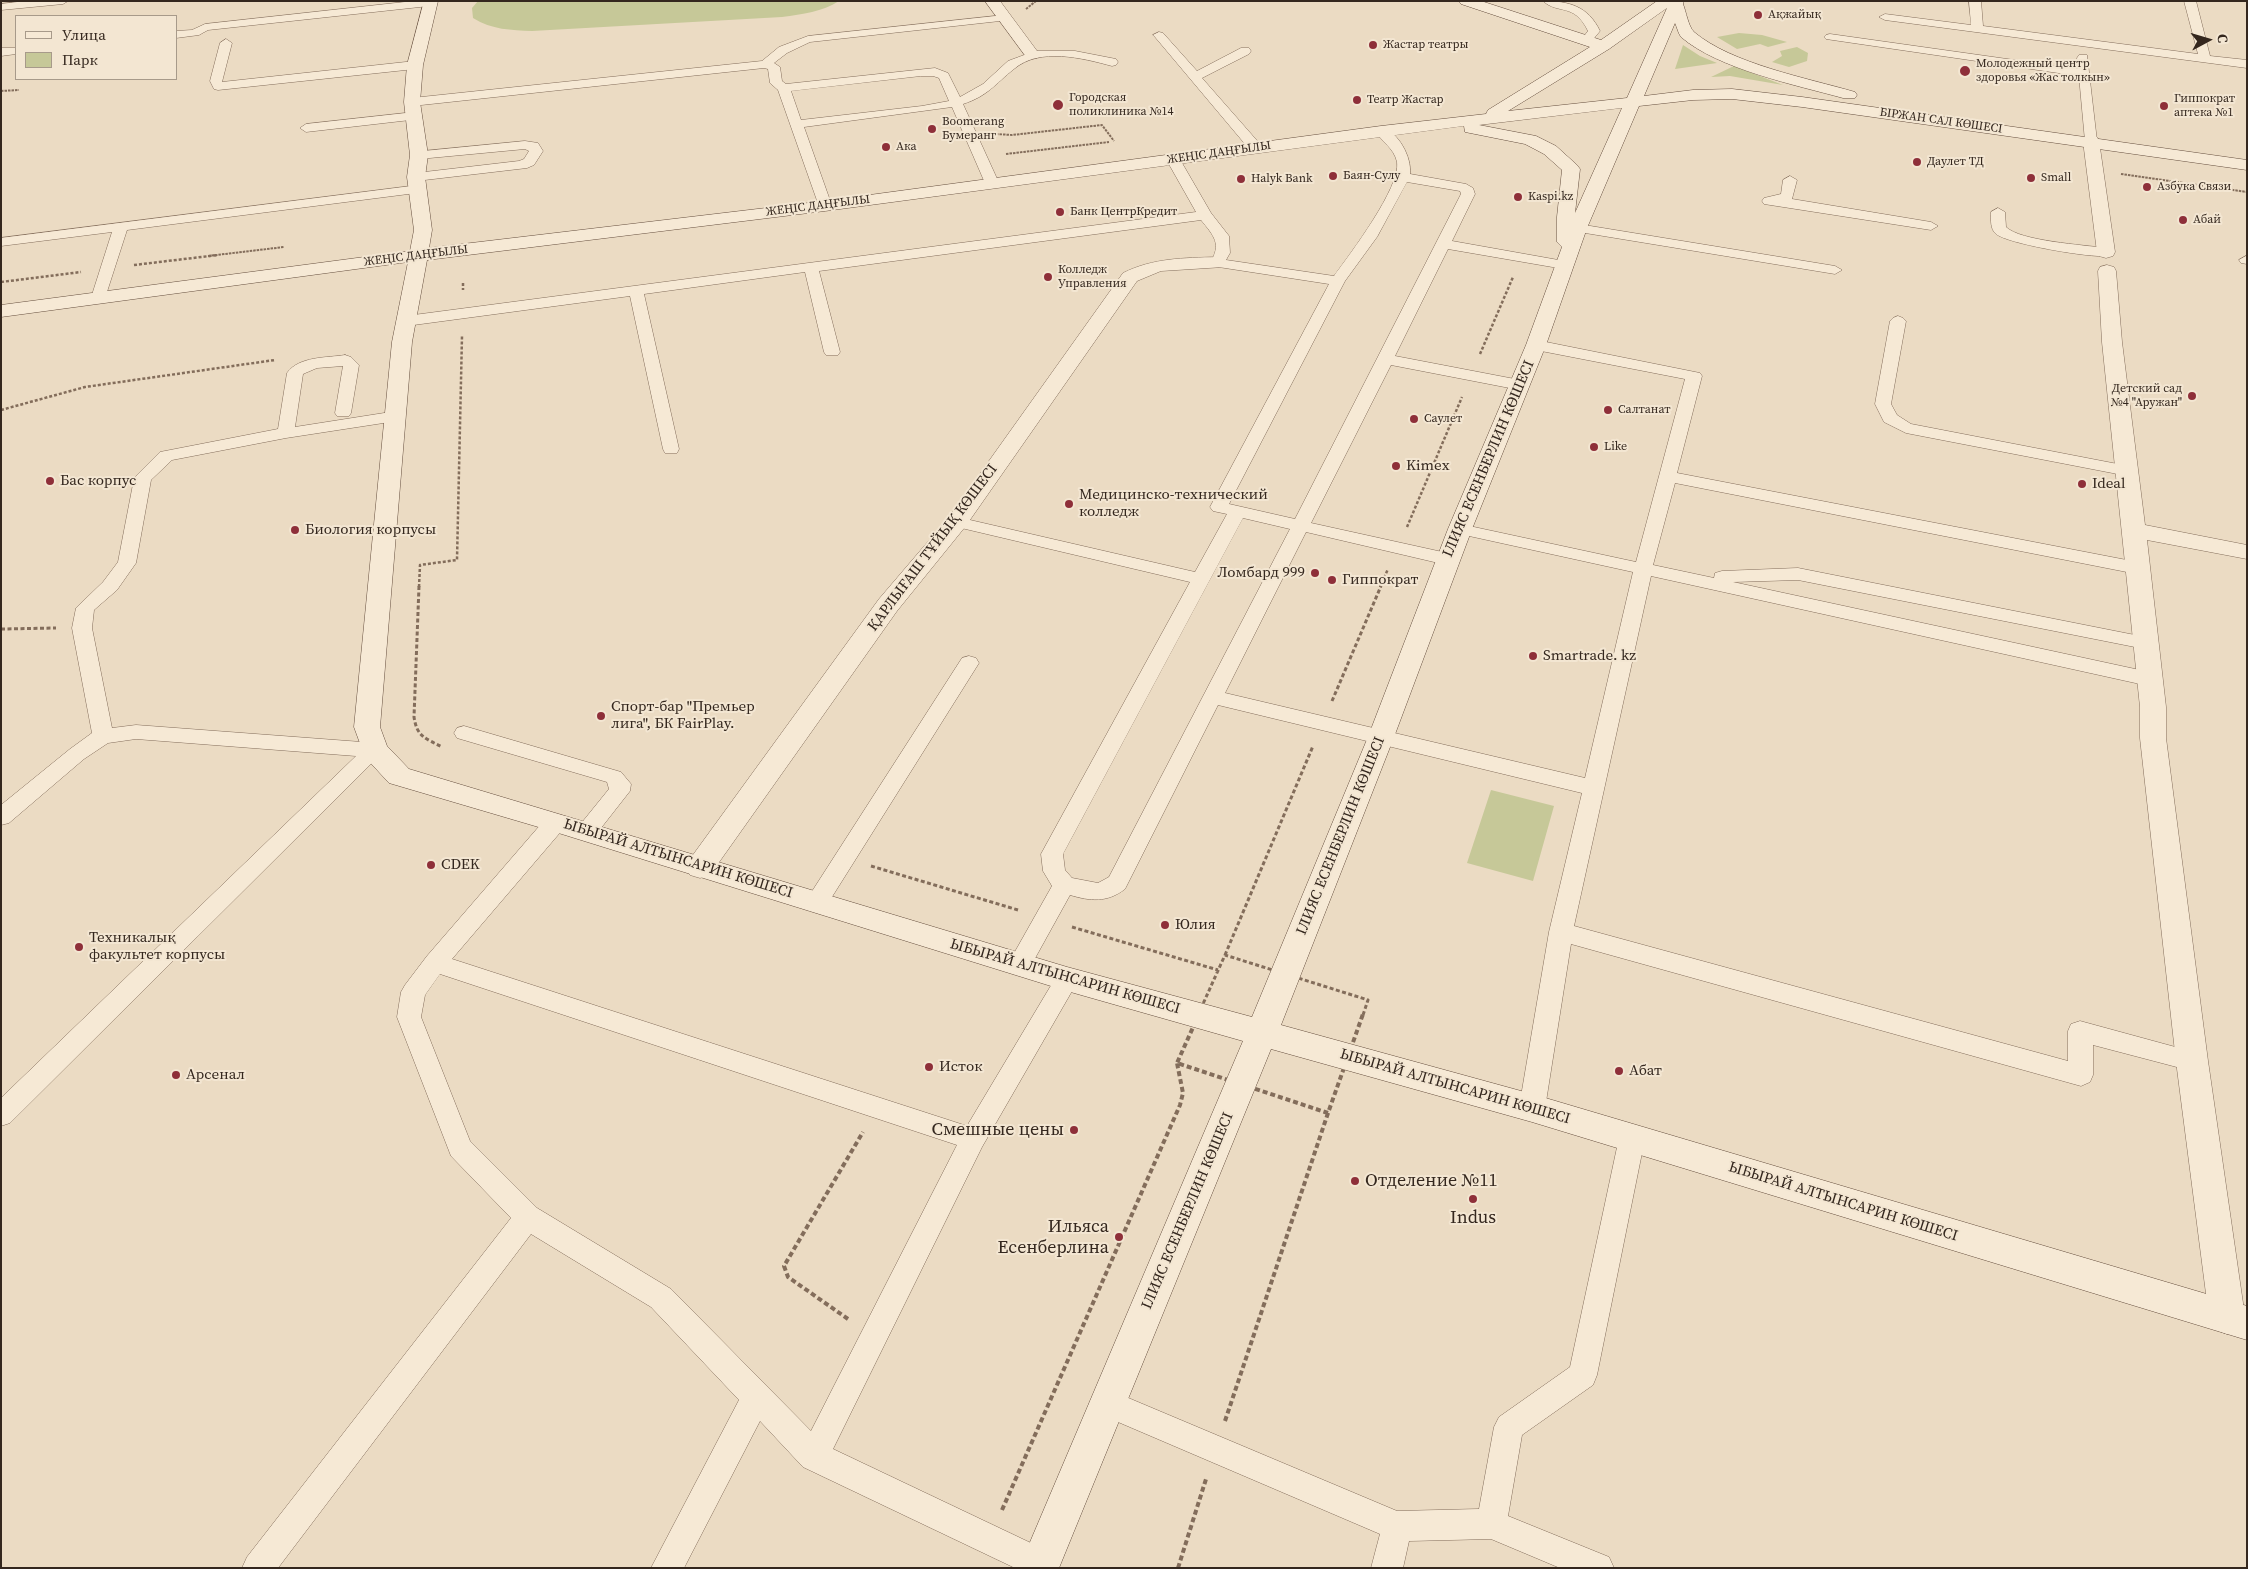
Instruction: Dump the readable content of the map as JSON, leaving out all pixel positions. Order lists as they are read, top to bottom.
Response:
{
  "streets": {
    "main road": [
      "БІРЖАН САЛ КӨШЕСІ",
      "ЖЕҢІС ДАҢҒЫЛЫ",
      "ІЛИЯС ЕСЕНБЕРЛИН КӨШЕСІ",
      "ҚАРЛЫҒАШ ТҰЙЫҚ КӨШЕСІ",
      "ЫБЫРАЙ АЛТЫНСАРИН КӨШЕСІ"
    ]
  },
  "crossings": [
    ["БІРЖАН САЛ КӨШЕСІ", "ЖЕҢІС ДАҢҒЫЛЫ"],
    ["БІРЖАН САЛ КӨШЕСІ", "ІЛИЯС ЕСЕНБЕРЛИН КӨШЕСІ"],
    ["ЖЕҢІС ДАҢҒЫЛЫ", "ІЛИЯС ЕСЕНБЕРЛИН КӨШЕСІ"],
    ["ЖЕҢІС ДАҢҒЫЛЫ", "ЫБЫРАЙ АЛТЫНСАРИН КӨШЕСІ"],
    ["ІЛИЯС ЕСЕНБЕРЛИН КӨШЕСІ", "ЫБЫРАЙ АЛТЫНСАРИН КӨШЕСІ"],
    ["ҚАРЛЫҒАШ ТҰЙЫҚ КӨШЕСІ", "ЫБЫРАЙ АЛТЫНСАРИН КӨШЕСІ"]
  ],
  "places": [
    "Ақжайық",
    "Жастар театры",
    "Молодежный центр здоровья «Жас толкын»",
    "Театр Жастар",
    "Городская поликлиника №14",
    "Гиппократ аптека №1",
    "Boomerang Бумеранг",
    "Ака",
    "Даулет ТД",
    "Баян-Сулу",
    "Small",
    "Halyk Bank",
    "Азбука Связи",
    "Kaspi.kz",
    "Банк ЦентрКредит",
    "Абай",
    "Колледж Управления",
    "Детский сад №4 \"Аружан\"",
    "Салтанат",
    "Саулет",
    "Like",
    "Kimex",
    "Бас корпус",
    "Ideal",
    "Медицинско-технический колледж",
    "Биология корпусы",
    "Ломбард 999",
    "Гиппократ",
    "Smartrade. kz",
    "Спорт-бар \"Премьер лига\", БК FairPlay.",
    "CDEK",
    "Юлия",
    "Техникалық факультет корпусы",
    "Исток",
    "Абат",
    "Арсенал",
    "Смешные цены",
    "Отделение №11",
    "Indus",
    "Ильяса Есенберлина"
  ],
  "legend": ["Улица", "Парк"],
  "north": "right"
}
